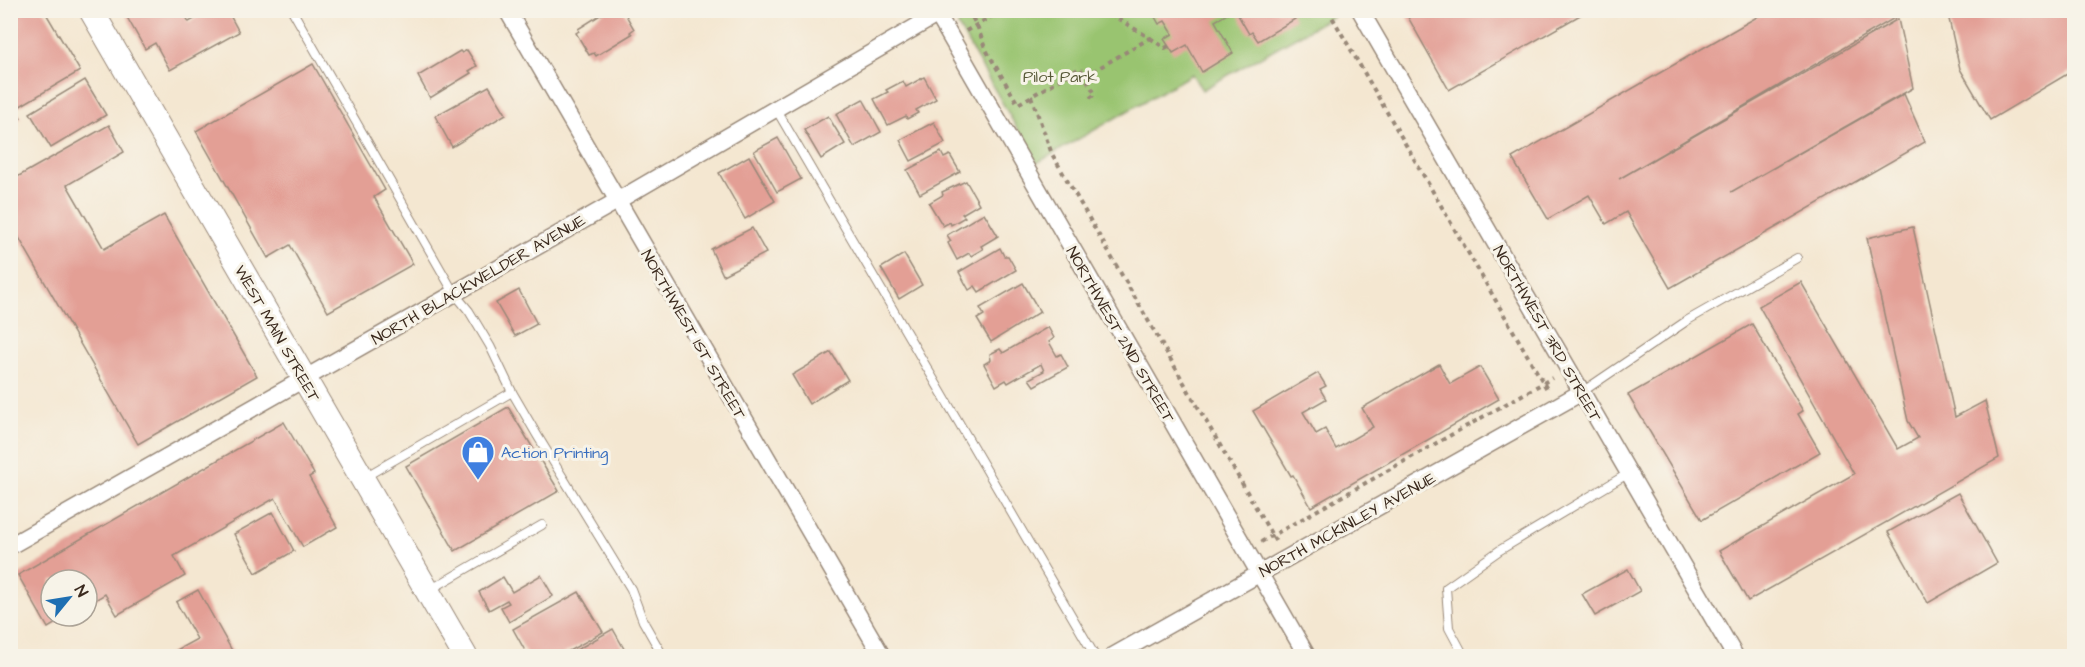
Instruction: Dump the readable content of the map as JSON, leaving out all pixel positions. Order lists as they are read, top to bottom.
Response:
{
  "streets": {
    "main road": ["WEST MAIN STREET"],
    "street": [
      "NORTH BLACKWELDER AVENUE",
      "NORTHWEST 3RD STREET",
      "NORTHWEST 1ST STREET",
      "NORTHWEST 2ND STREET",
      "NORTH MCKINLEY AVENUE"
    ]
  },
  "crossings": [
    ["NORTH BLACKWELDER AVENUE", "WEST MAIN STREET"],
    ["NORTH BLACKWELDER AVENUE", "NORTHWEST 1ST STREET"],
    ["NORTH BLACKWELDER AVENUE", "NORTHWEST 2ND STREET"],
    ["NORTHWEST 3RD STREET", "NORTH MCKINLEY AVENUE"],
    ["NORTHWEST 2ND STREET", "NORTH MCKINLEY AVENUE"]
  ],
  "parks": ["Pilot Park"],
  "places": {
    "shop": ["Action Printing"]
  },
  "north": "top right"
}
